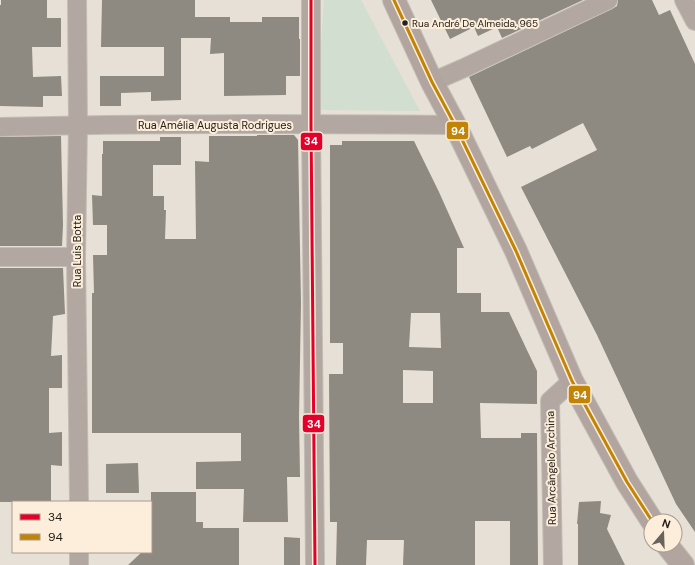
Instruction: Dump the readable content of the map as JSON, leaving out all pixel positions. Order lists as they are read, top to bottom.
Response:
{
  "streets": {
    "street": ["Rua Amélia Augusta Rodrigues", "Rua Luis Botta", "Rua Arcângelo Archina"]
  },
  "crossings": [
    ["Rua Amélia Augusta Rodrigues", "Rua Luis Botta"]
  ],
  "places": ["Rua André De Almeida, 965"],
  "lines": ["transit line 34", "transit line 94"],
  "legend": ["34", "94"],
  "north": "top"
}
